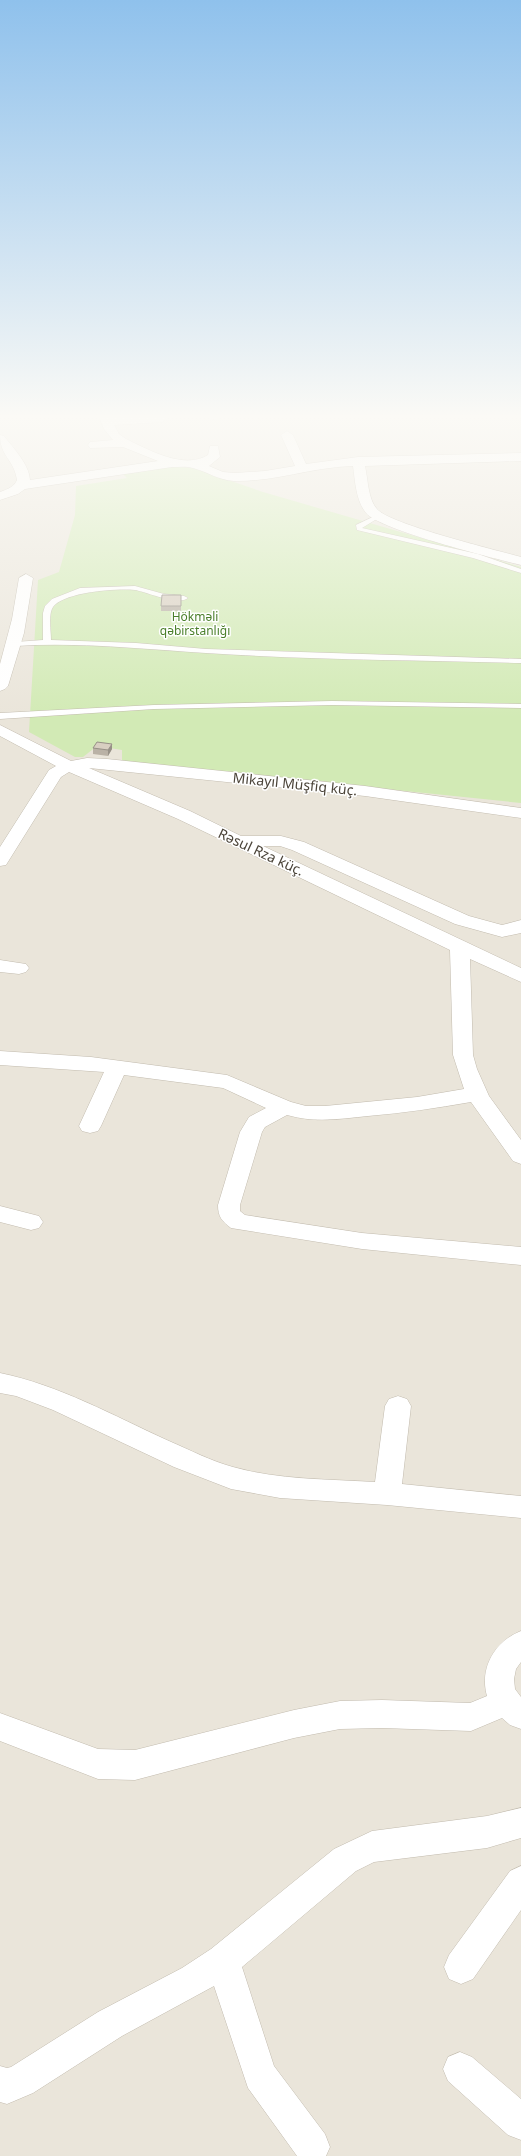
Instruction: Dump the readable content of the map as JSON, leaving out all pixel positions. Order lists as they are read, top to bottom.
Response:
{
  "streets": {
    "street": ["Mikayıl Müşfiq küç.", "Rəsul Rza küç."]
  },
  "crossings": [
    ["Mikayıl Müşfiq küç.", "Rəsul Rza küç."]
  ],
  "parks": ["Hökməli qəbirstanlığı"]
}
